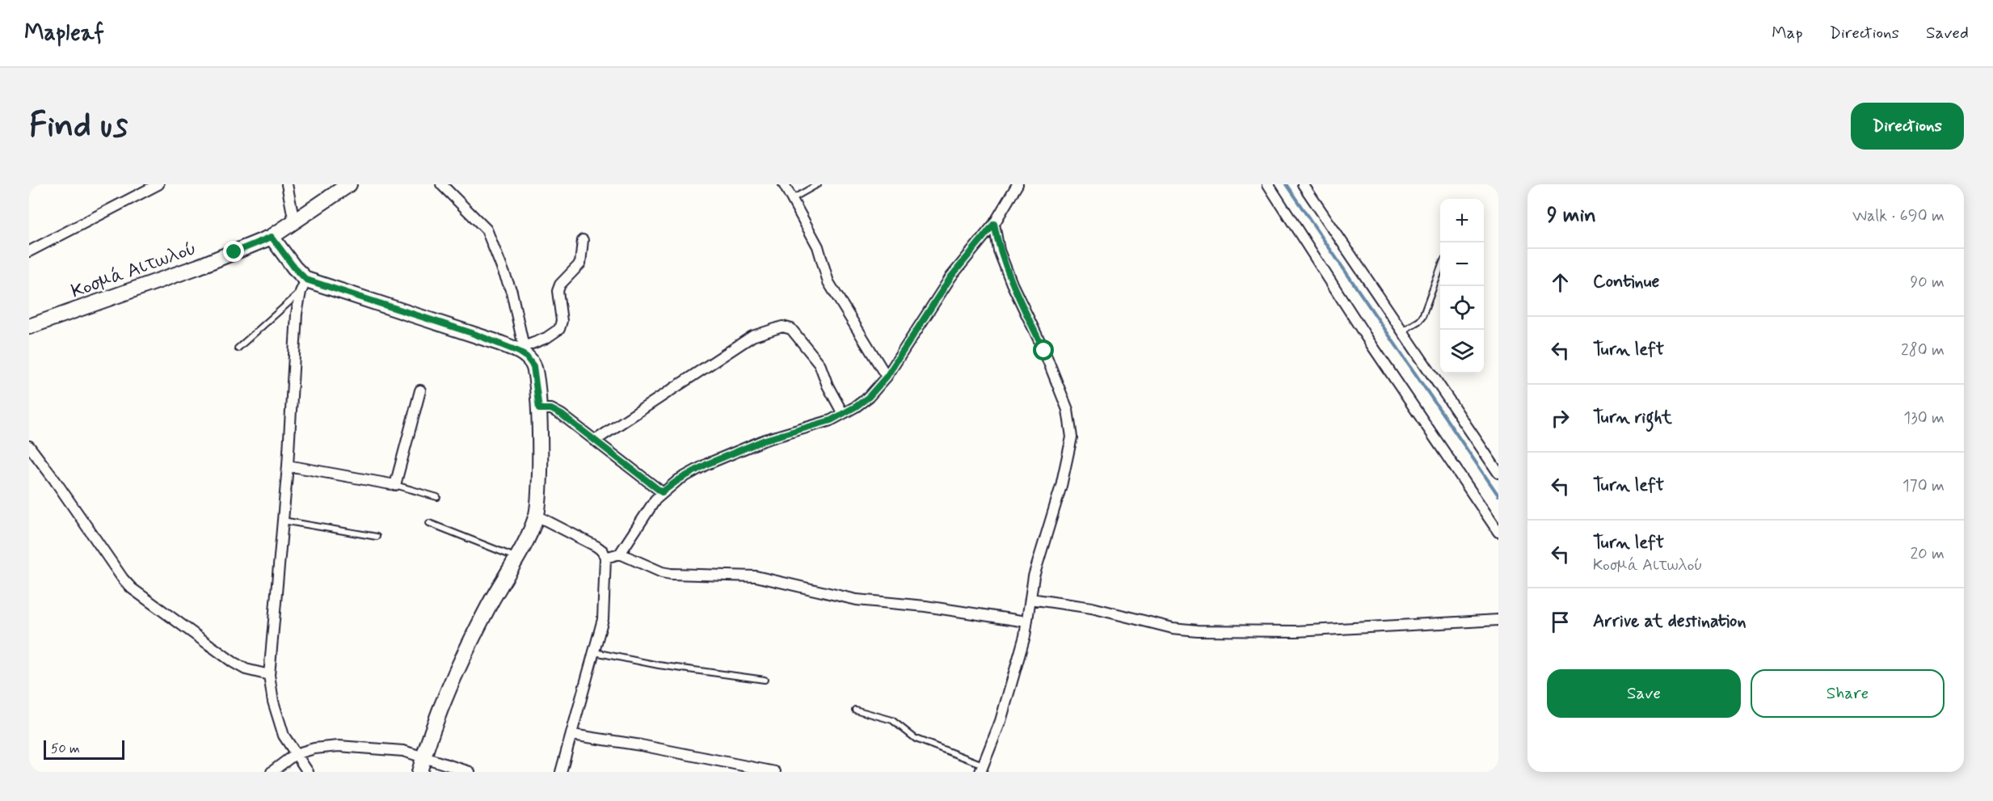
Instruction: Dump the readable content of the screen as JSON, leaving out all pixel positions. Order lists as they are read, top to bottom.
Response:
{
  "streets": {
    "street": ["Κοσμά Αιτωλού"]
  },
  "scale_bar": "50 m",
  "page": {
    "header": "Mapleaf",
    "nav": ["Map", "Directions", "Saved"],
    "buttons": [
      "Directions",
      ["Save", "Share"]
    ],
    "title": "Find us",
    "heading": ["9 min", "Walk · 690 m"],
    "map_buttons": ["+", "−"],
    "list": [
      ["Continue", "90 m"],
      ["Turn left", "280 m"],
      ["Turn right", "130 m"],
      ["Turn left", "170 m"],
      ["Turn left", "Κοσμά Αιτωλού", "20 m"],
      "Arrive at destination"
    ],
    "scale": "50 m"
  }
}
